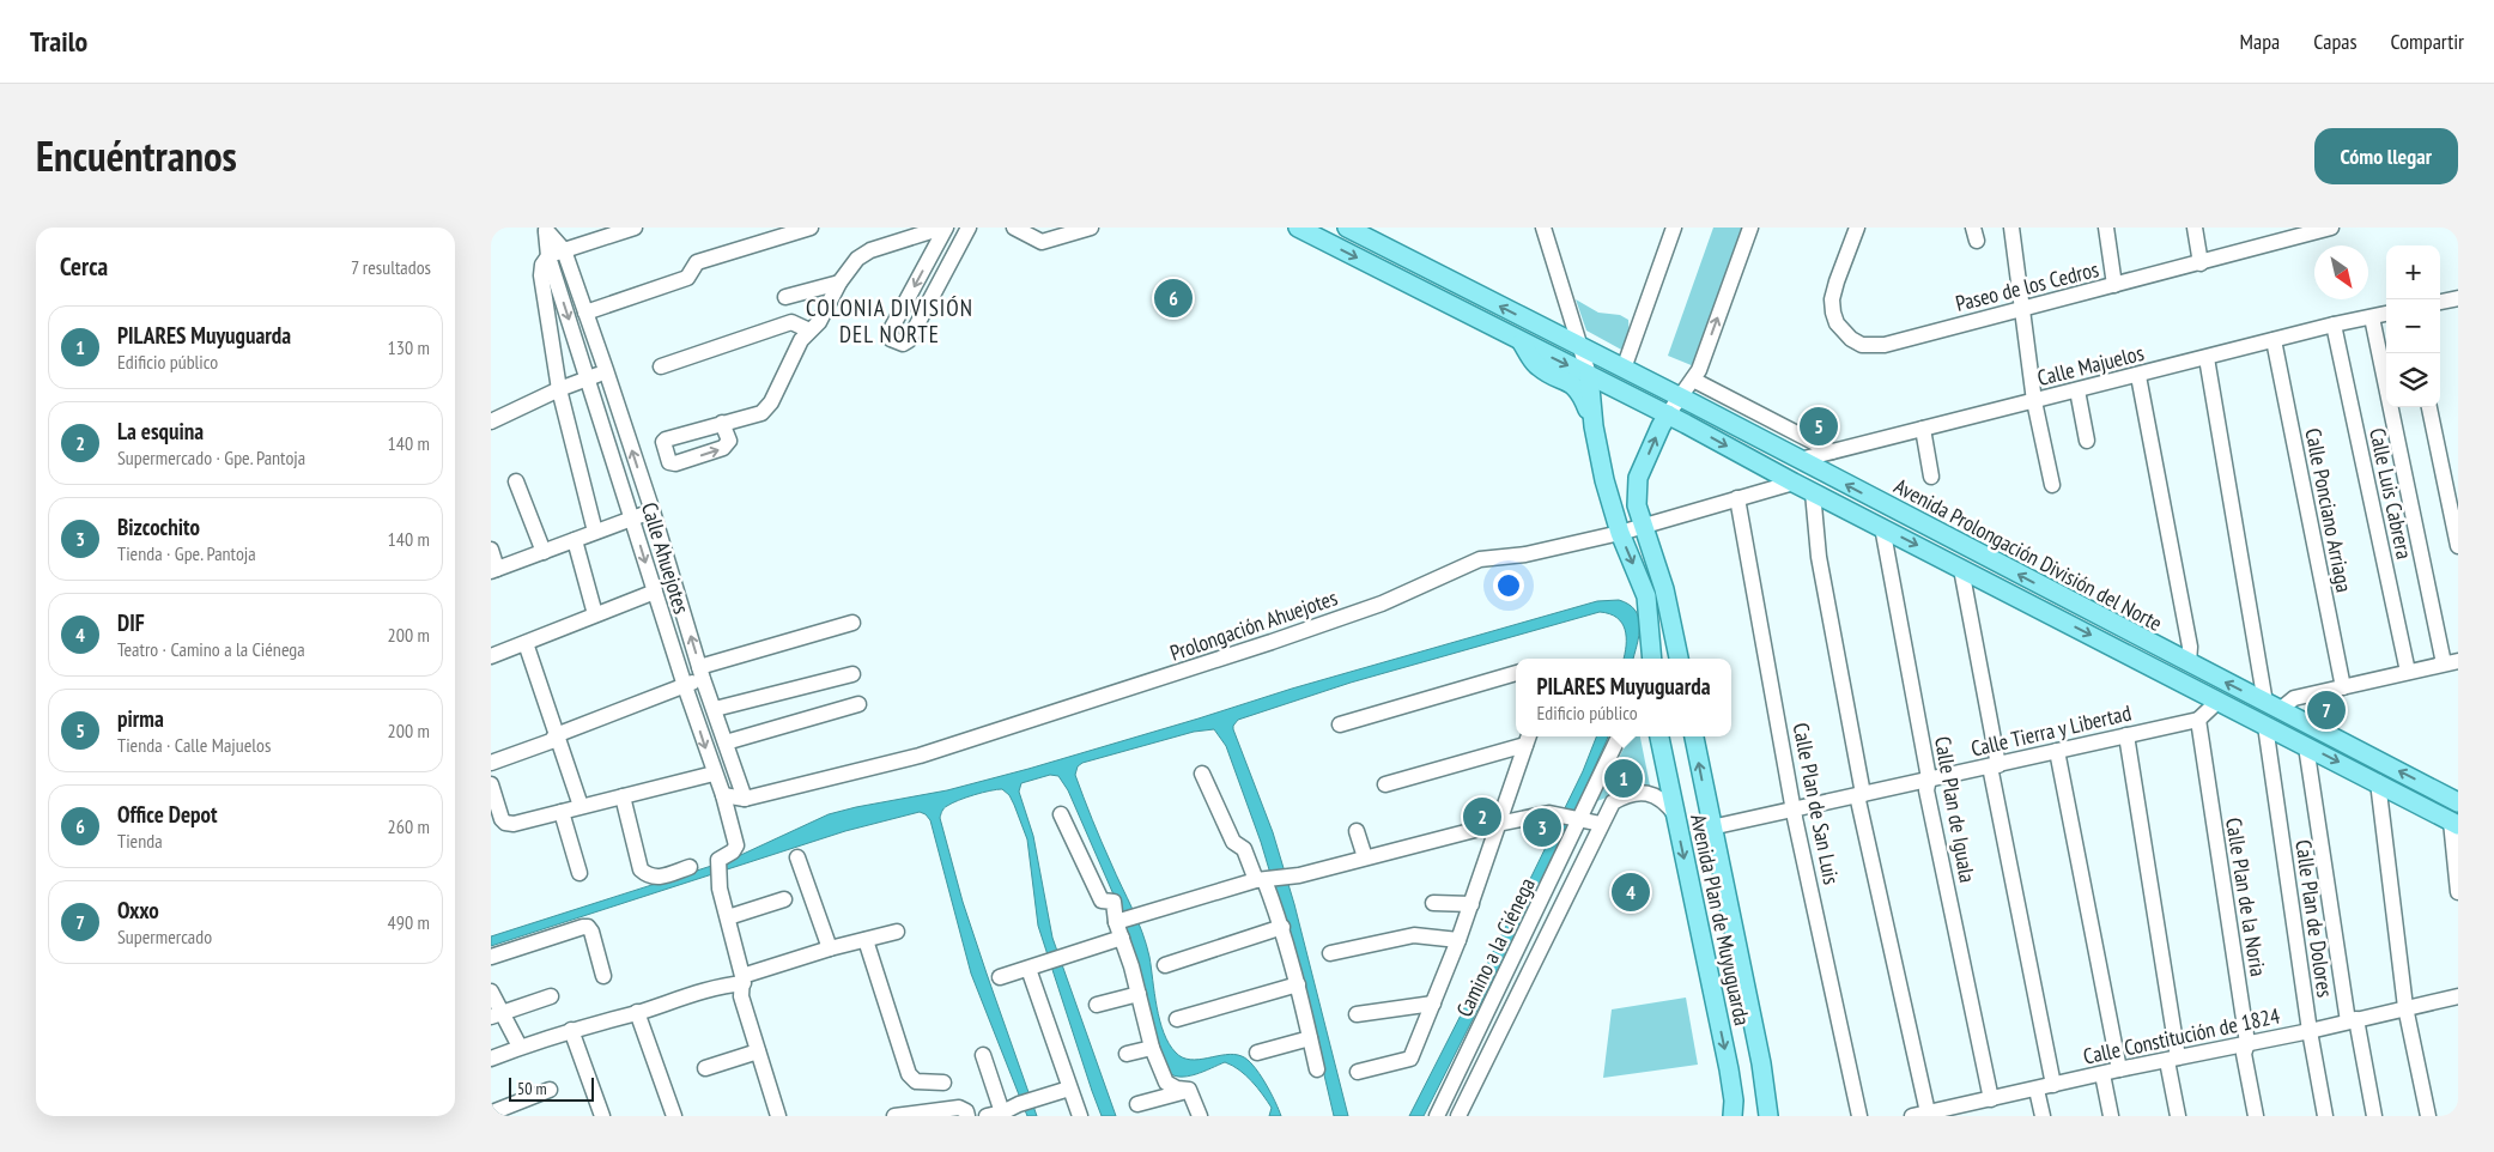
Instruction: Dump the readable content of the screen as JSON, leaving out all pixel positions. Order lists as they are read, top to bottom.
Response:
{
  "streets": {
    "main road": ["Avenida Prolongación División del Norte", "Avenida Plan de Muyuguarda"],
    "street": [
      "Paseo de los Cedros",
      "Calle Majuelos",
      "Calle Luis Cabrera",
      "Calle Ponciano Arriaga",
      "Calle Ahuejotes",
      "Prolongación Ahuejotes",
      "Calle Tierra y Libertad",
      "Calle Plan de San Luis",
      "Calle Plan de Iguala",
      "Calle Plan de la Noria",
      "Calle Plan de Dolores",
      "Camino a la Ciénega",
      "Calle Constitución de 1824"
    ]
  },
  "crossings": [
    ["Calle Majuelos", "Calle Luis Cabrera"],
    ["Calle Majuelos", "Calle Ponciano Arriaga"],
    ["Calle Majuelos", "Avenida Prolongación División del Norte"],
    ["Avenida Prolongación División del Norte", "Prolongación Ahuejotes"],
    ["Avenida Prolongación División del Norte", "Calle Plan de Iguala"],
    ["Avenida Prolongación División del Norte", "Calle Plan de Dolores"],
    ["Calle Ahuejotes", "Prolongación Ahuejotes"],
    ["Prolongación Ahuejotes", "Calle Plan de San Luis"],
    ["Calle Tierra y Libertad", "Calle Plan de San Luis"],
    ["Calle Tierra y Libertad", "Calle Plan de Iguala"],
    ["Calle Tierra y Libertad", "Calle Plan de la Noria"],
    ["Calle Tierra y Libertad", "Avenida Plan de Muyuguarda"],
    ["Calle Plan de Iguala", "Calle Constitución de 1824"],
    ["Calle Plan de la Noria", "Calle Constitución de 1824"],
    ["Calle Plan de Dolores", "Calle Constitución de 1824"],
    ["Avenida Plan de Muyuguarda", "Camino a la Ciénega"]
  ],
  "districts": ["COLONIA DIVISIÓN DEL NORTE"],
  "scale_bar": "50 m",
  "north": "bottom right",
  "page": {
    "header": "Trailo",
    "nav": ["Mapa", "Capas", "Compartir"],
    "title": "Encuéntranos",
    "buttons": "Cómo llegar",
    "heading": ["Cerca", "7 resultados"],
    "map_buttons": ["+", "−"],
    "pins": [
      "6",
      "5",
      "7",
      "1",
      "2",
      "3",
      "4"
    ],
    "list": [
      {
        "mark": "1",
        "name": "PILARES Muyuguarda",
        "note": "Edificio público",
        "value": "130 m"
      },
      {
        "mark": "2",
        "name": "La esquina",
        "note": "Supermercado · Gpe. Pantoja",
        "value": "140 m"
      },
      {
        "mark": "3",
        "name": "Bizcochito",
        "note": "Tienda · Gpe. Pantoja",
        "value": "140 m"
      },
      {
        "mark": "4",
        "name": "DIF",
        "note": "Teatro · Camino a la Ciénega",
        "value": "200 m"
      },
      {
        "mark": "5",
        "name": "pirma",
        "note": "Tienda · Calle Majuelos",
        "value": "200 m"
      },
      {
        "mark": "6",
        "name": "Office Depot",
        "note": "Tienda",
        "value": "260 m"
      },
      {
        "mark": "7",
        "name": "Oxxo",
        "note": "Supermercado",
        "value": "490 m"
      }
    ],
    "popup": ["PILARES Muyuguarda", "Edificio público"],
    "scale": "50 m"
  }
}
